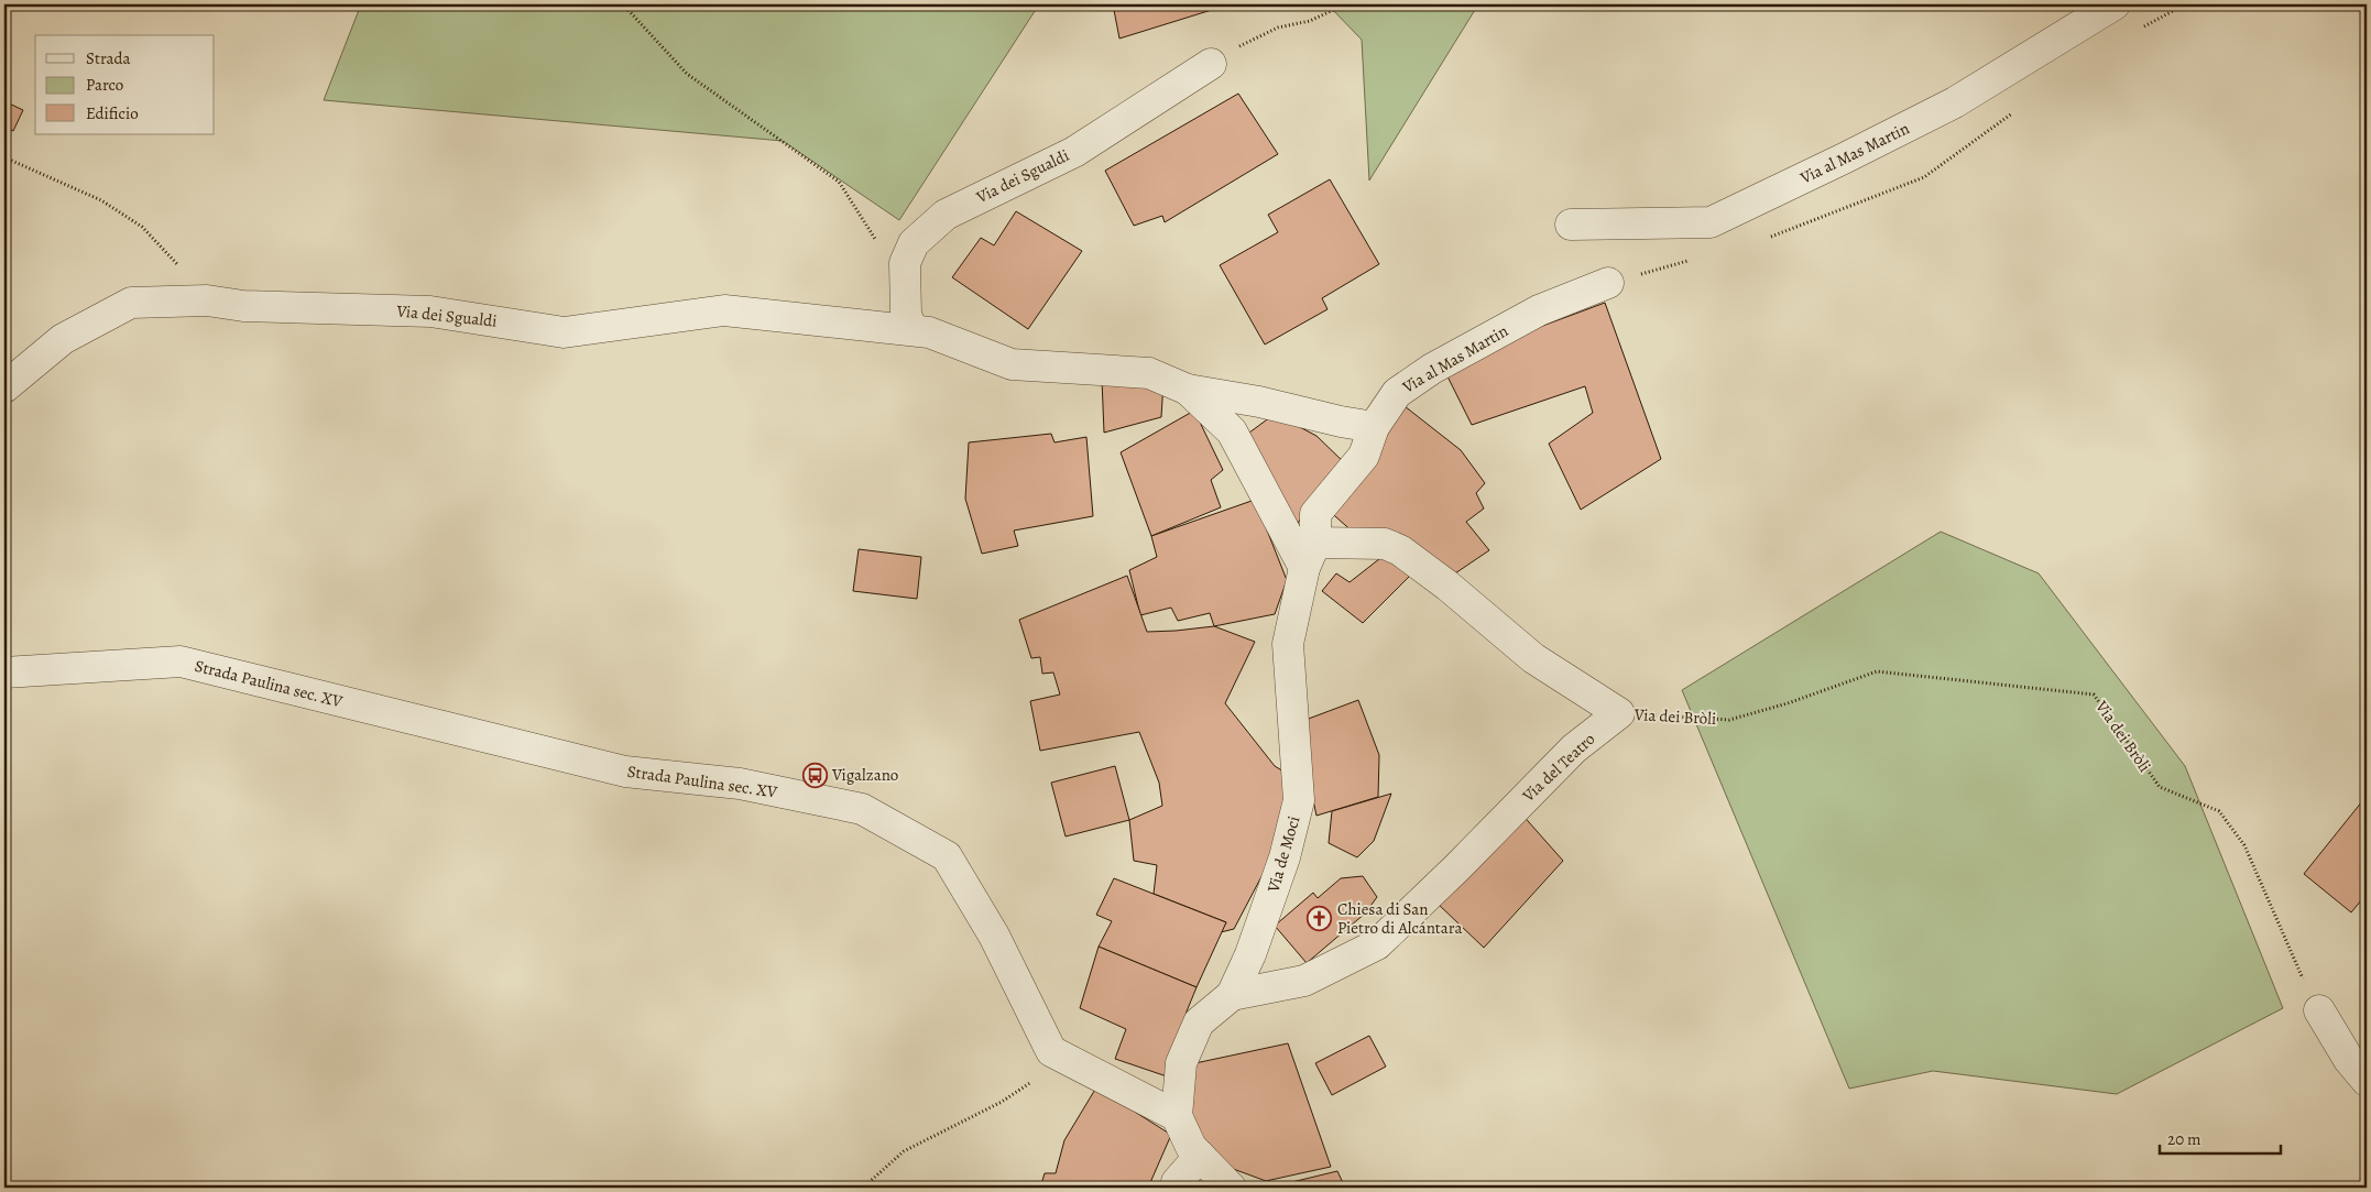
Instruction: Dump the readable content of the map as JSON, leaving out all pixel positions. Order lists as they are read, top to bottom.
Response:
{
  "streets": {
    "street": [
      "Via al Mas Martin",
      "Via dei Sgualdi",
      "Strada Paulina sec. XV",
      "Via del Teatro",
      "Via de Moci"
    ],
    "path": ["Via dei Bròli"]
  },
  "crossings": [
    ["Via al Mas Martin", "Via dei Sgualdi"],
    ["Via al Mas Martin", "Via de Moci"],
    ["Via dei Sgualdi", "Via de Moci"],
    ["Strada Paulina sec. XV", "Via de Moci"],
    ["Via dei Bròli", "Via del Teatro"],
    ["Via del Teatro", "Via de Moci"]
  ],
  "places": {
    "bus stop": ["Vigalzano"],
    "church": ["Chiesa di San Pietro di Alcántara"]
  },
  "legend": ["Strada", "Parco", "Edificio"],
  "scale_bar": "20 m"
}
